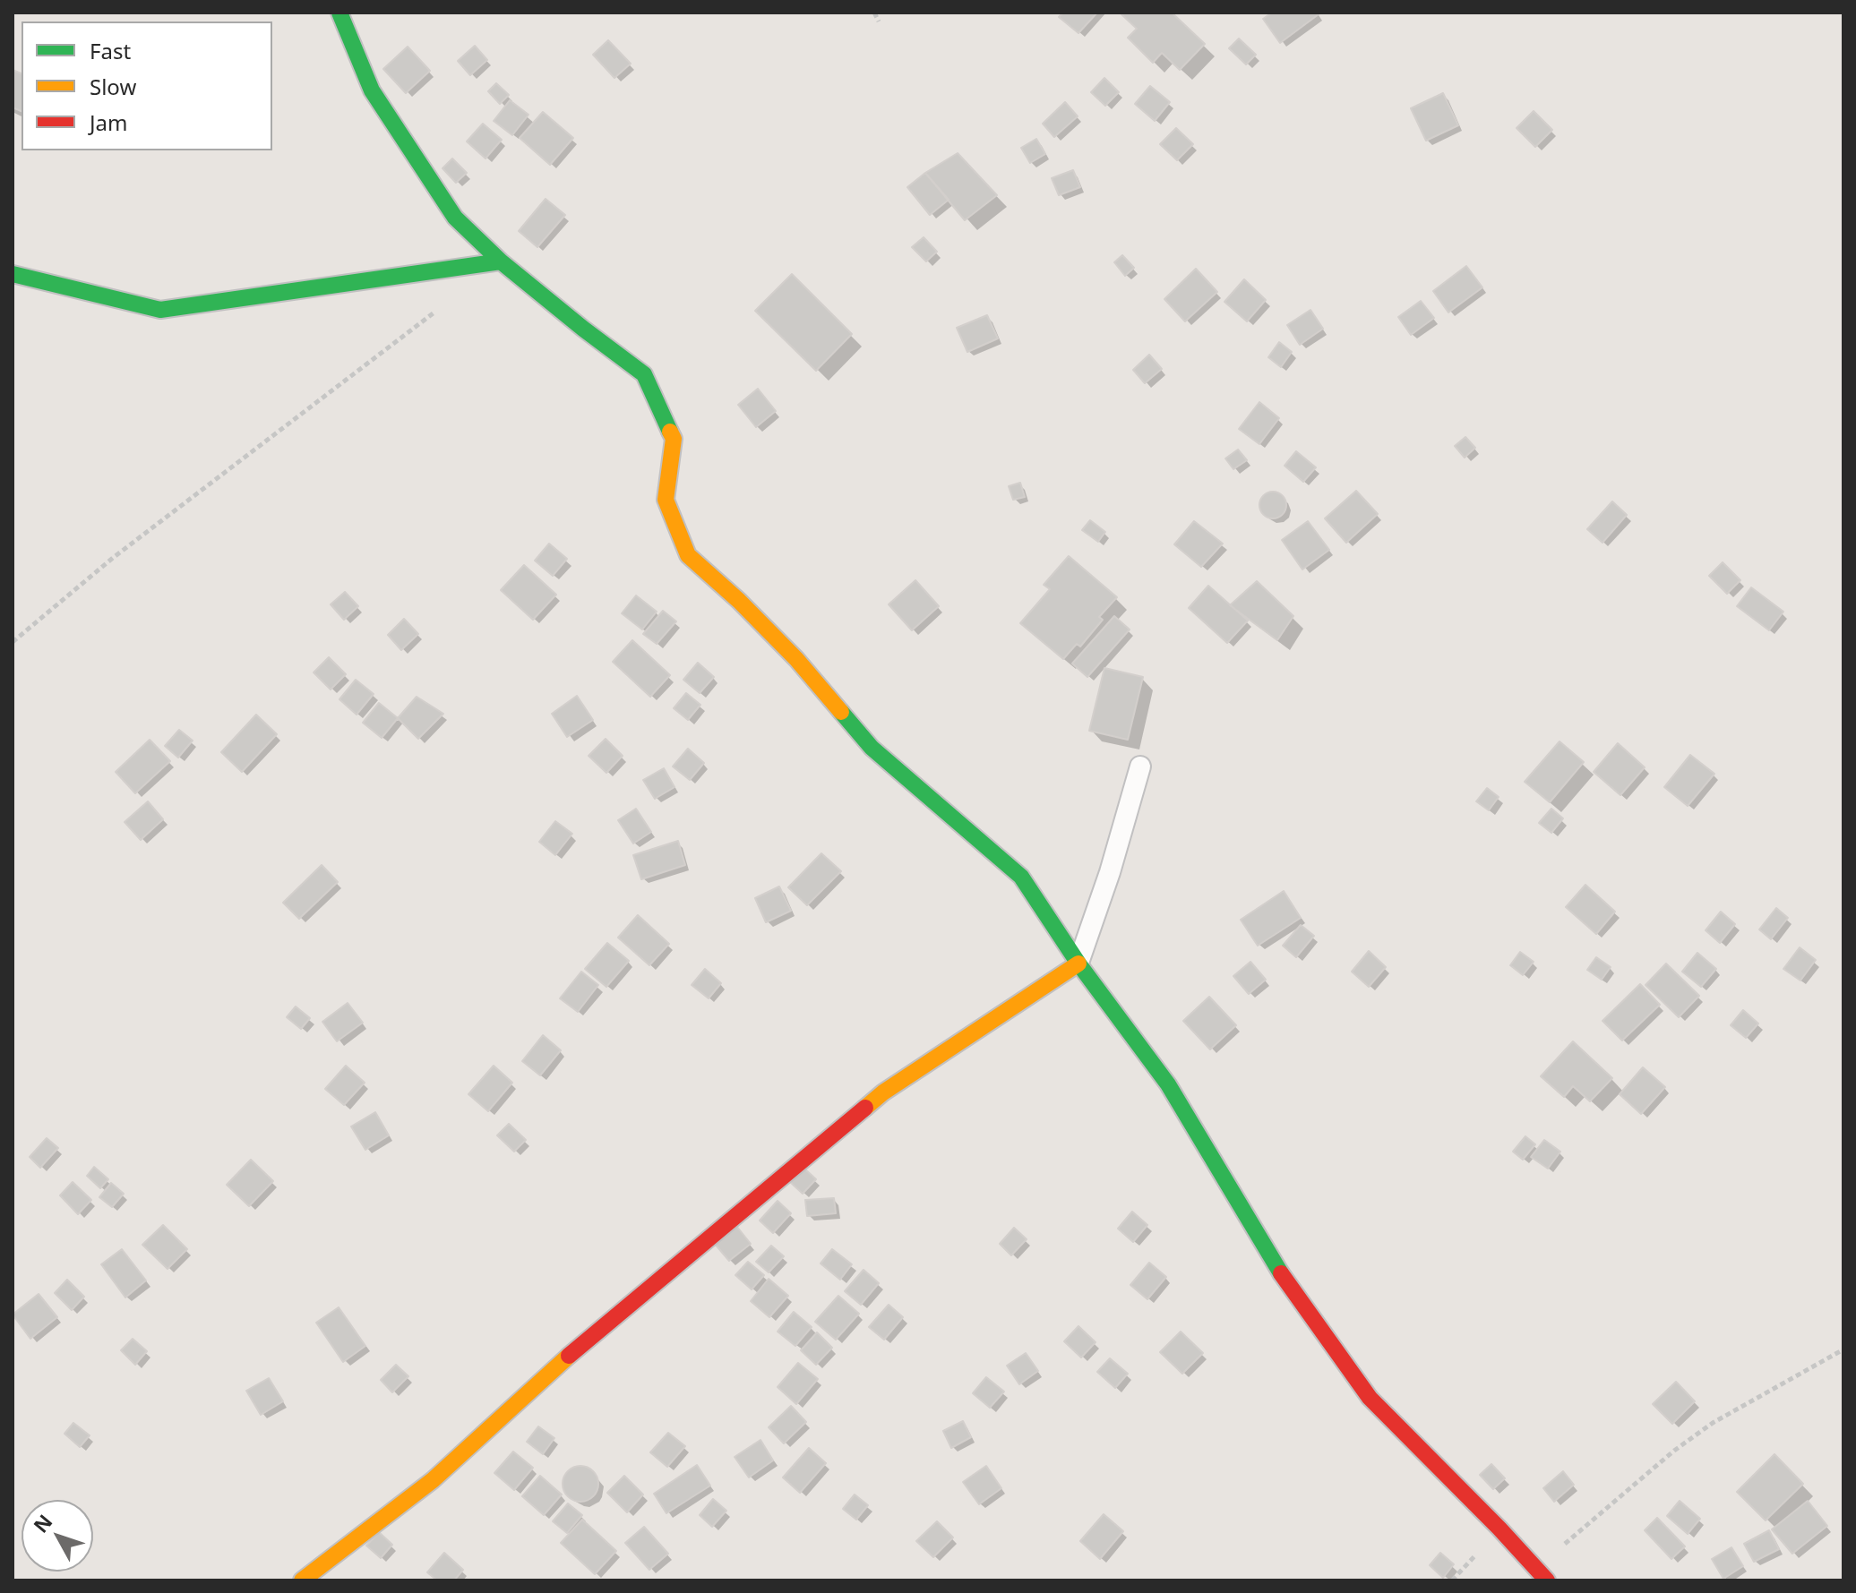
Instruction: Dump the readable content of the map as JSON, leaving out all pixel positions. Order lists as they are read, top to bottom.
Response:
{
  "legend": ["Fast", "Slow", "Jam"],
  "north": "top left"
}
